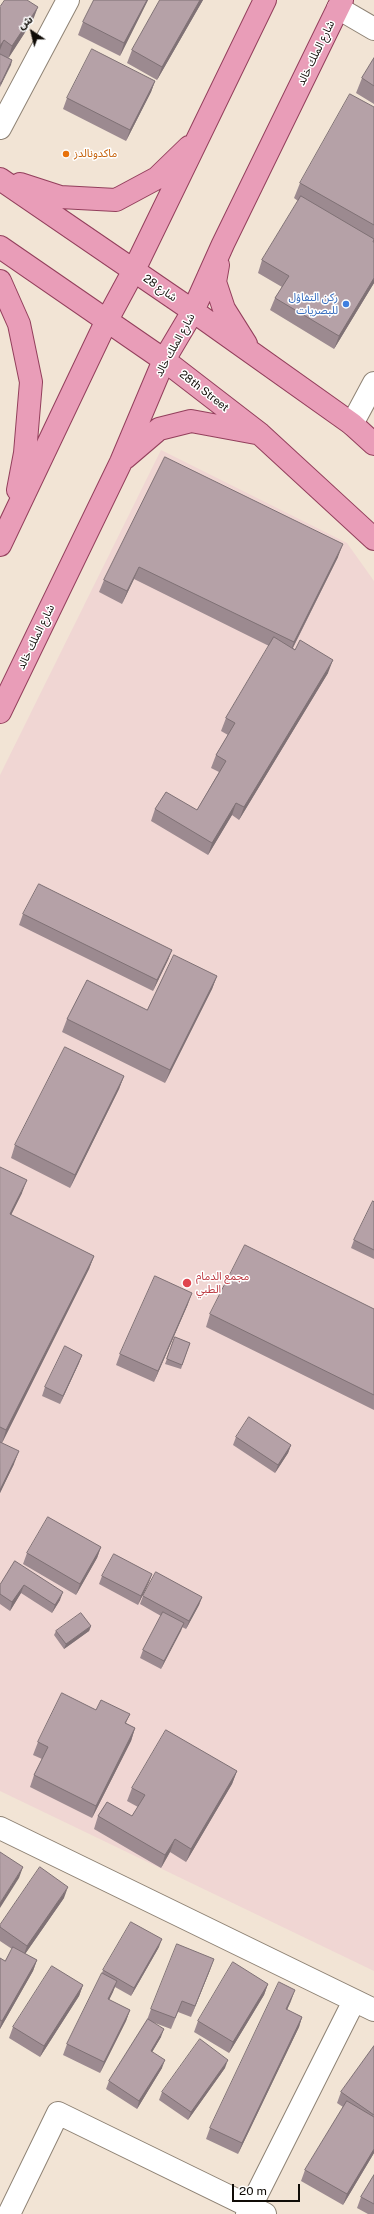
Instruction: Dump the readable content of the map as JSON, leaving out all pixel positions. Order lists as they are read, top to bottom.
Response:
{
  "streets": {
    "main road": ["شارع الملك خالد", "شارع 28", "28th Street"]
  },
  "crossings": [
    ["شارع الملك خالد", "شارع 28"],
    ["شارع الملك خالد", "28th Street"]
  ],
  "places": ["ماكدونالدز", "ركن التفاؤل للبصريات", "مجمع الدمام الطبي"],
  "scale_bar": "20 m",
  "north": "top left"
}
